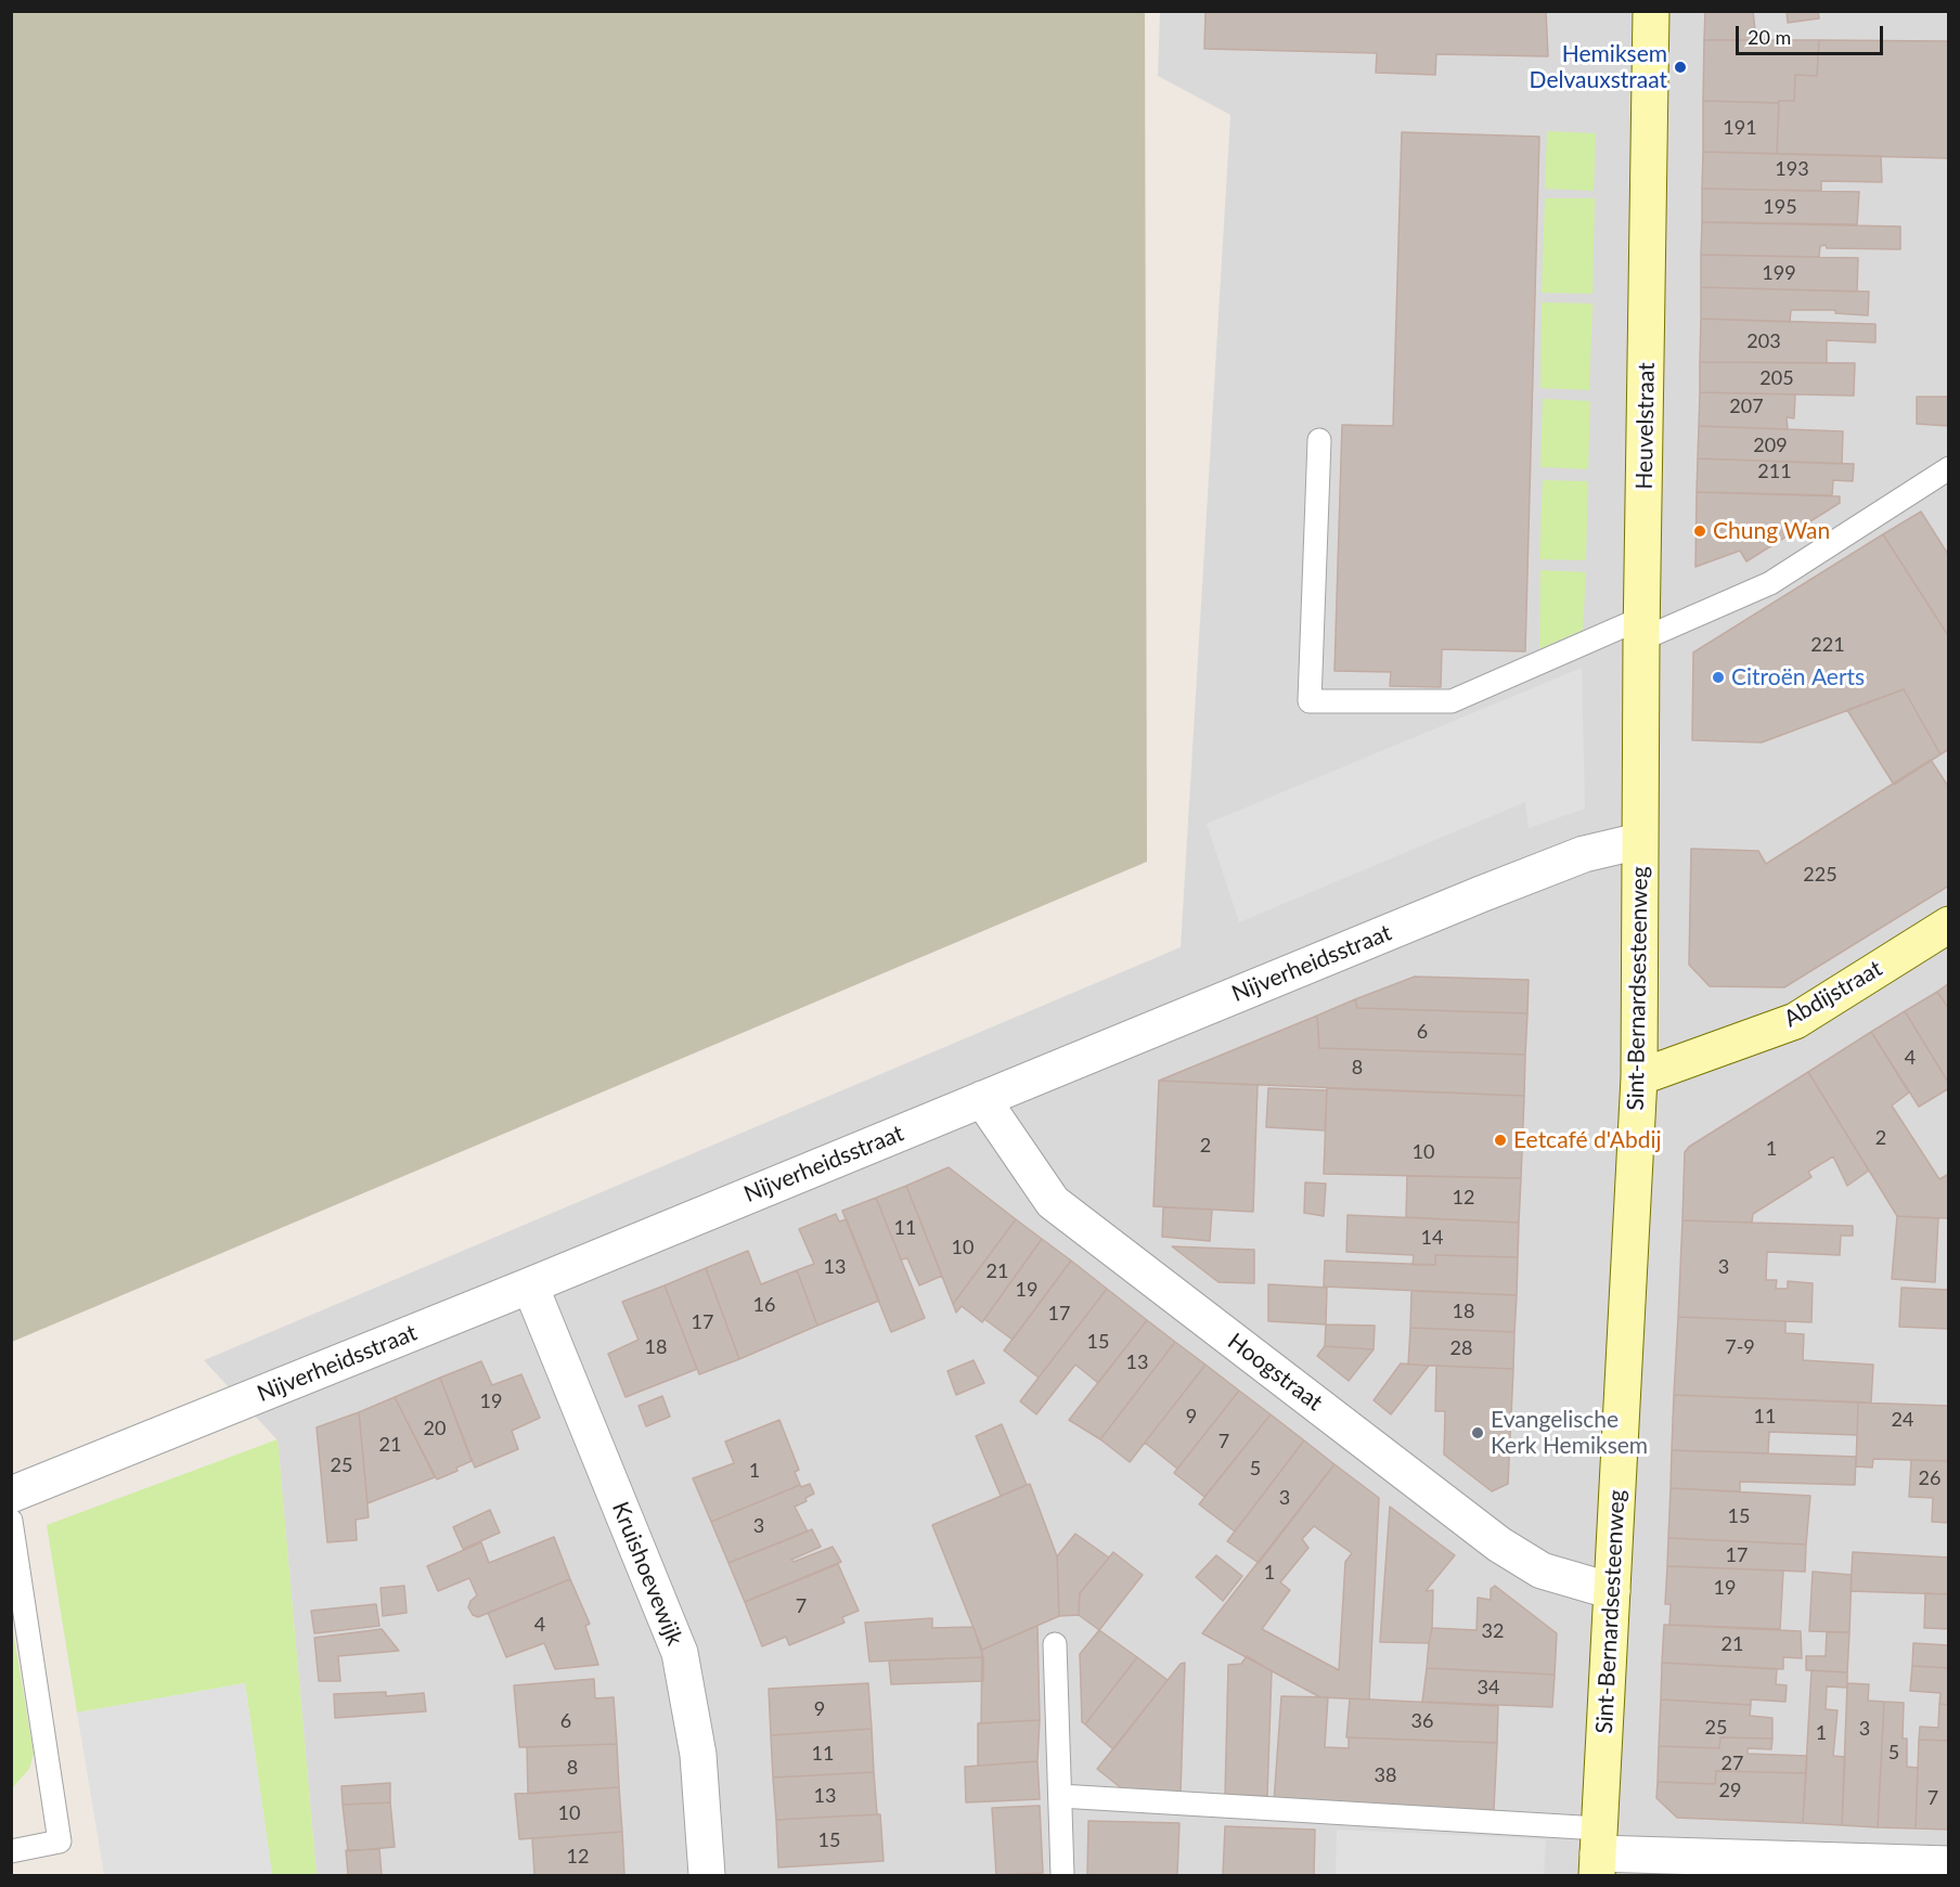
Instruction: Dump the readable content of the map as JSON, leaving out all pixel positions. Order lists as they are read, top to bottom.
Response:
{
  "streets": {
    "main road": ["Heuvelstraat", "Sint-Bernardsesteenweg", "Abdijstraat"],
    "street": ["Nijverheidsstraat", "Hoogstraat", "Kruishoevewijk"]
  },
  "crossings": [
    ["Heuvelstraat", "Nijverheidsstraat"],
    ["Heuvelstraat", "Sint-Bernardsesteenweg"],
    ["Nijverheidsstraat", "Sint-Bernardsesteenweg"],
    ["Nijverheidsstraat", "Hoogstraat"],
    ["Nijverheidsstraat", "Kruishoevewijk"],
    ["Sint-Bernardsesteenweg", "Abdijstraat"],
    ["Sint-Bernardsesteenweg", "Hoogstraat"]
  ],
  "places": [
    "Hemiksem Delvauxstraat",
    "Chung Wan",
    "Citroën Aerts",
    "Eetcafé d'Abdij",
    "Evangelische Kerk Hemiksem"
  ],
  "house_numbers": [
    "191",
    "193",
    "195",
    "199",
    "203",
    "205",
    "207",
    "209",
    "211",
    "221",
    "225",
    "6",
    "4",
    "8",
    "2",
    "2",
    "1",
    "10",
    "12",
    "11",
    "14",
    "10",
    "13",
    "3",
    "21",
    "19",
    "16",
    "18",
    "17",
    "17",
    "15",
    "18",
    "7-9",
    "28",
    "13",
    "19",
    "9",
    "11",
    "24",
    "20",
    "7",
    "21",
    "25",
    "5",
    "1",
    "26",
    "3",
    "15",
    "3",
    "17",
    "1",
    "19",
    "7",
    "4",
    "32",
    "21",
    "34",
    "9",
    "6",
    "36",
    "25",
    "3",
    "1",
    "5",
    "11",
    "27",
    "8",
    "38",
    "29",
    "13",
    "7",
    "10",
    "15",
    "12"
  ],
  "scale_bar": "20 m"
}
